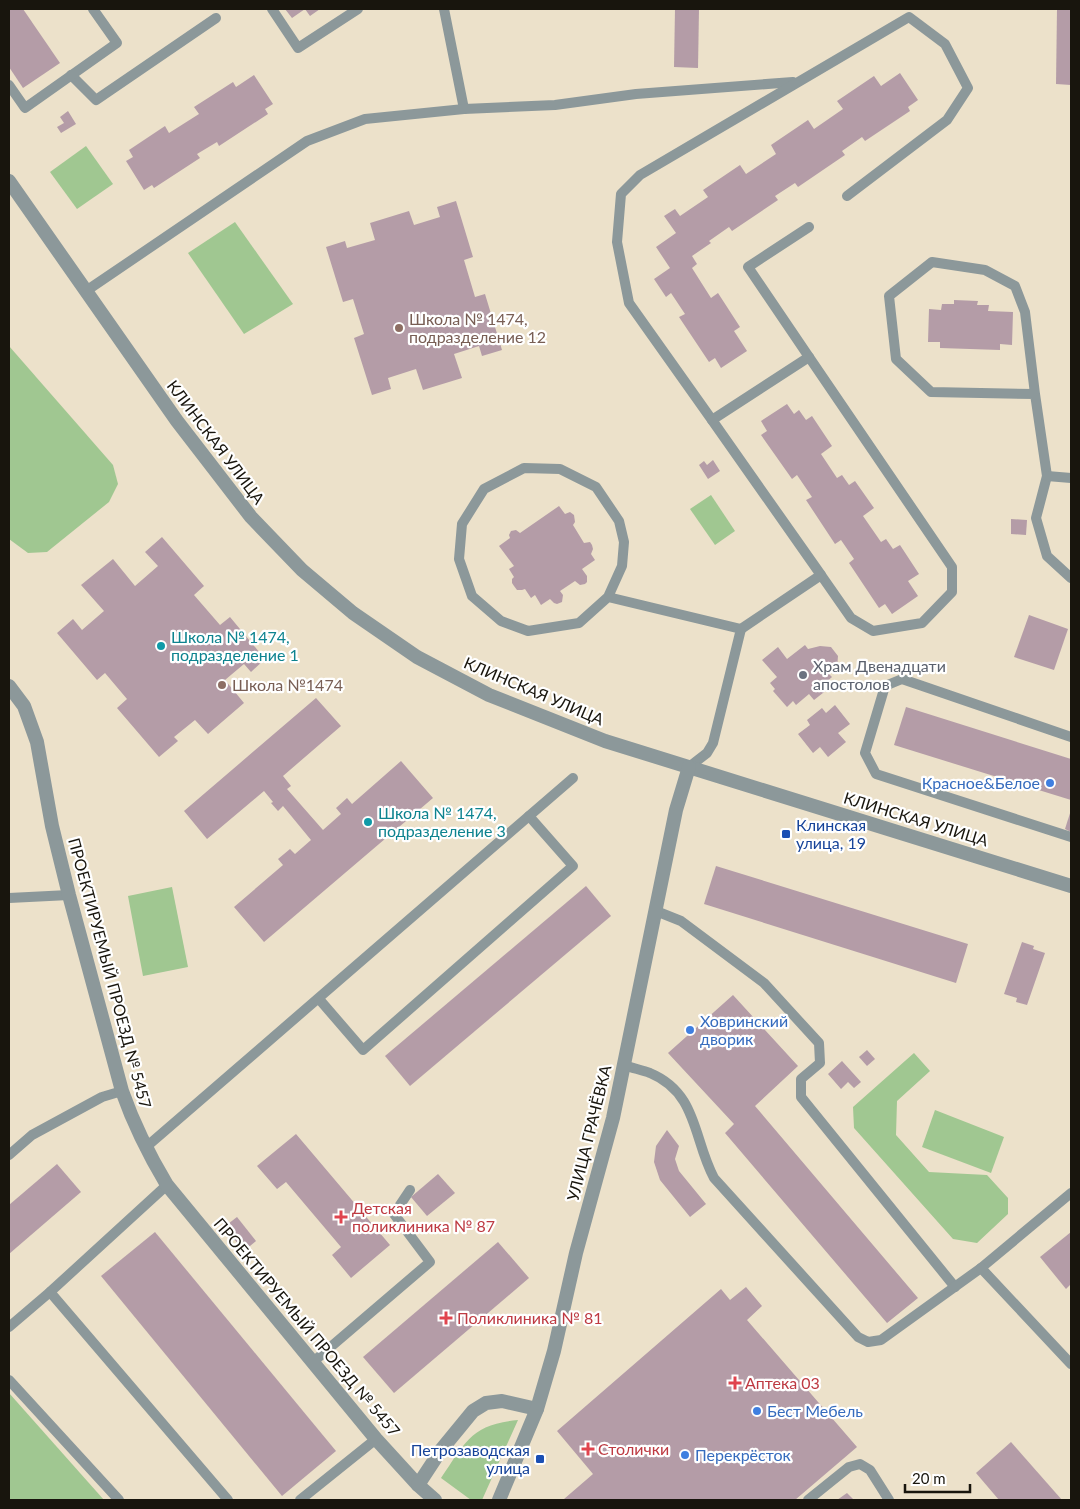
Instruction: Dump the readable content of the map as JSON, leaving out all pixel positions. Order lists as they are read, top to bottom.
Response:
{
  "streets": {
    "street": ["КЛИНСКАЯ УЛИЦА", "ПРОЕКТИРУЕМЫЙ ПРОЕЗД № 5457", "УЛИЦА ГРАЧЁВКА"]
  },
  "crossings": [
    ["КЛИНСКАЯ УЛИЦА", "УЛИЦА ГРАЧЁВКА"]
  ],
  "places": {
    "other": [
      "Школа № 1474, подразделение 12",
      "Школа № 1474, подразделение 1",
      "Храм Двенадцати апостолов",
      "Школа №1474",
      "Красное&Белое",
      "Школа № 1474, подразделение 3",
      "Ховринский дворик",
      "Бест Мебель",
      "Перекрёсток"
    ],
    "transit": ["Клинская улица, 19", "Петрозаводская улица"],
    "health": [
      "Детская поликлиника № 87",
      "Поликлиника № 81",
      "Аптека 03",
      "Столички"
    ]
  },
  "scale_bar": "20 m"
}
